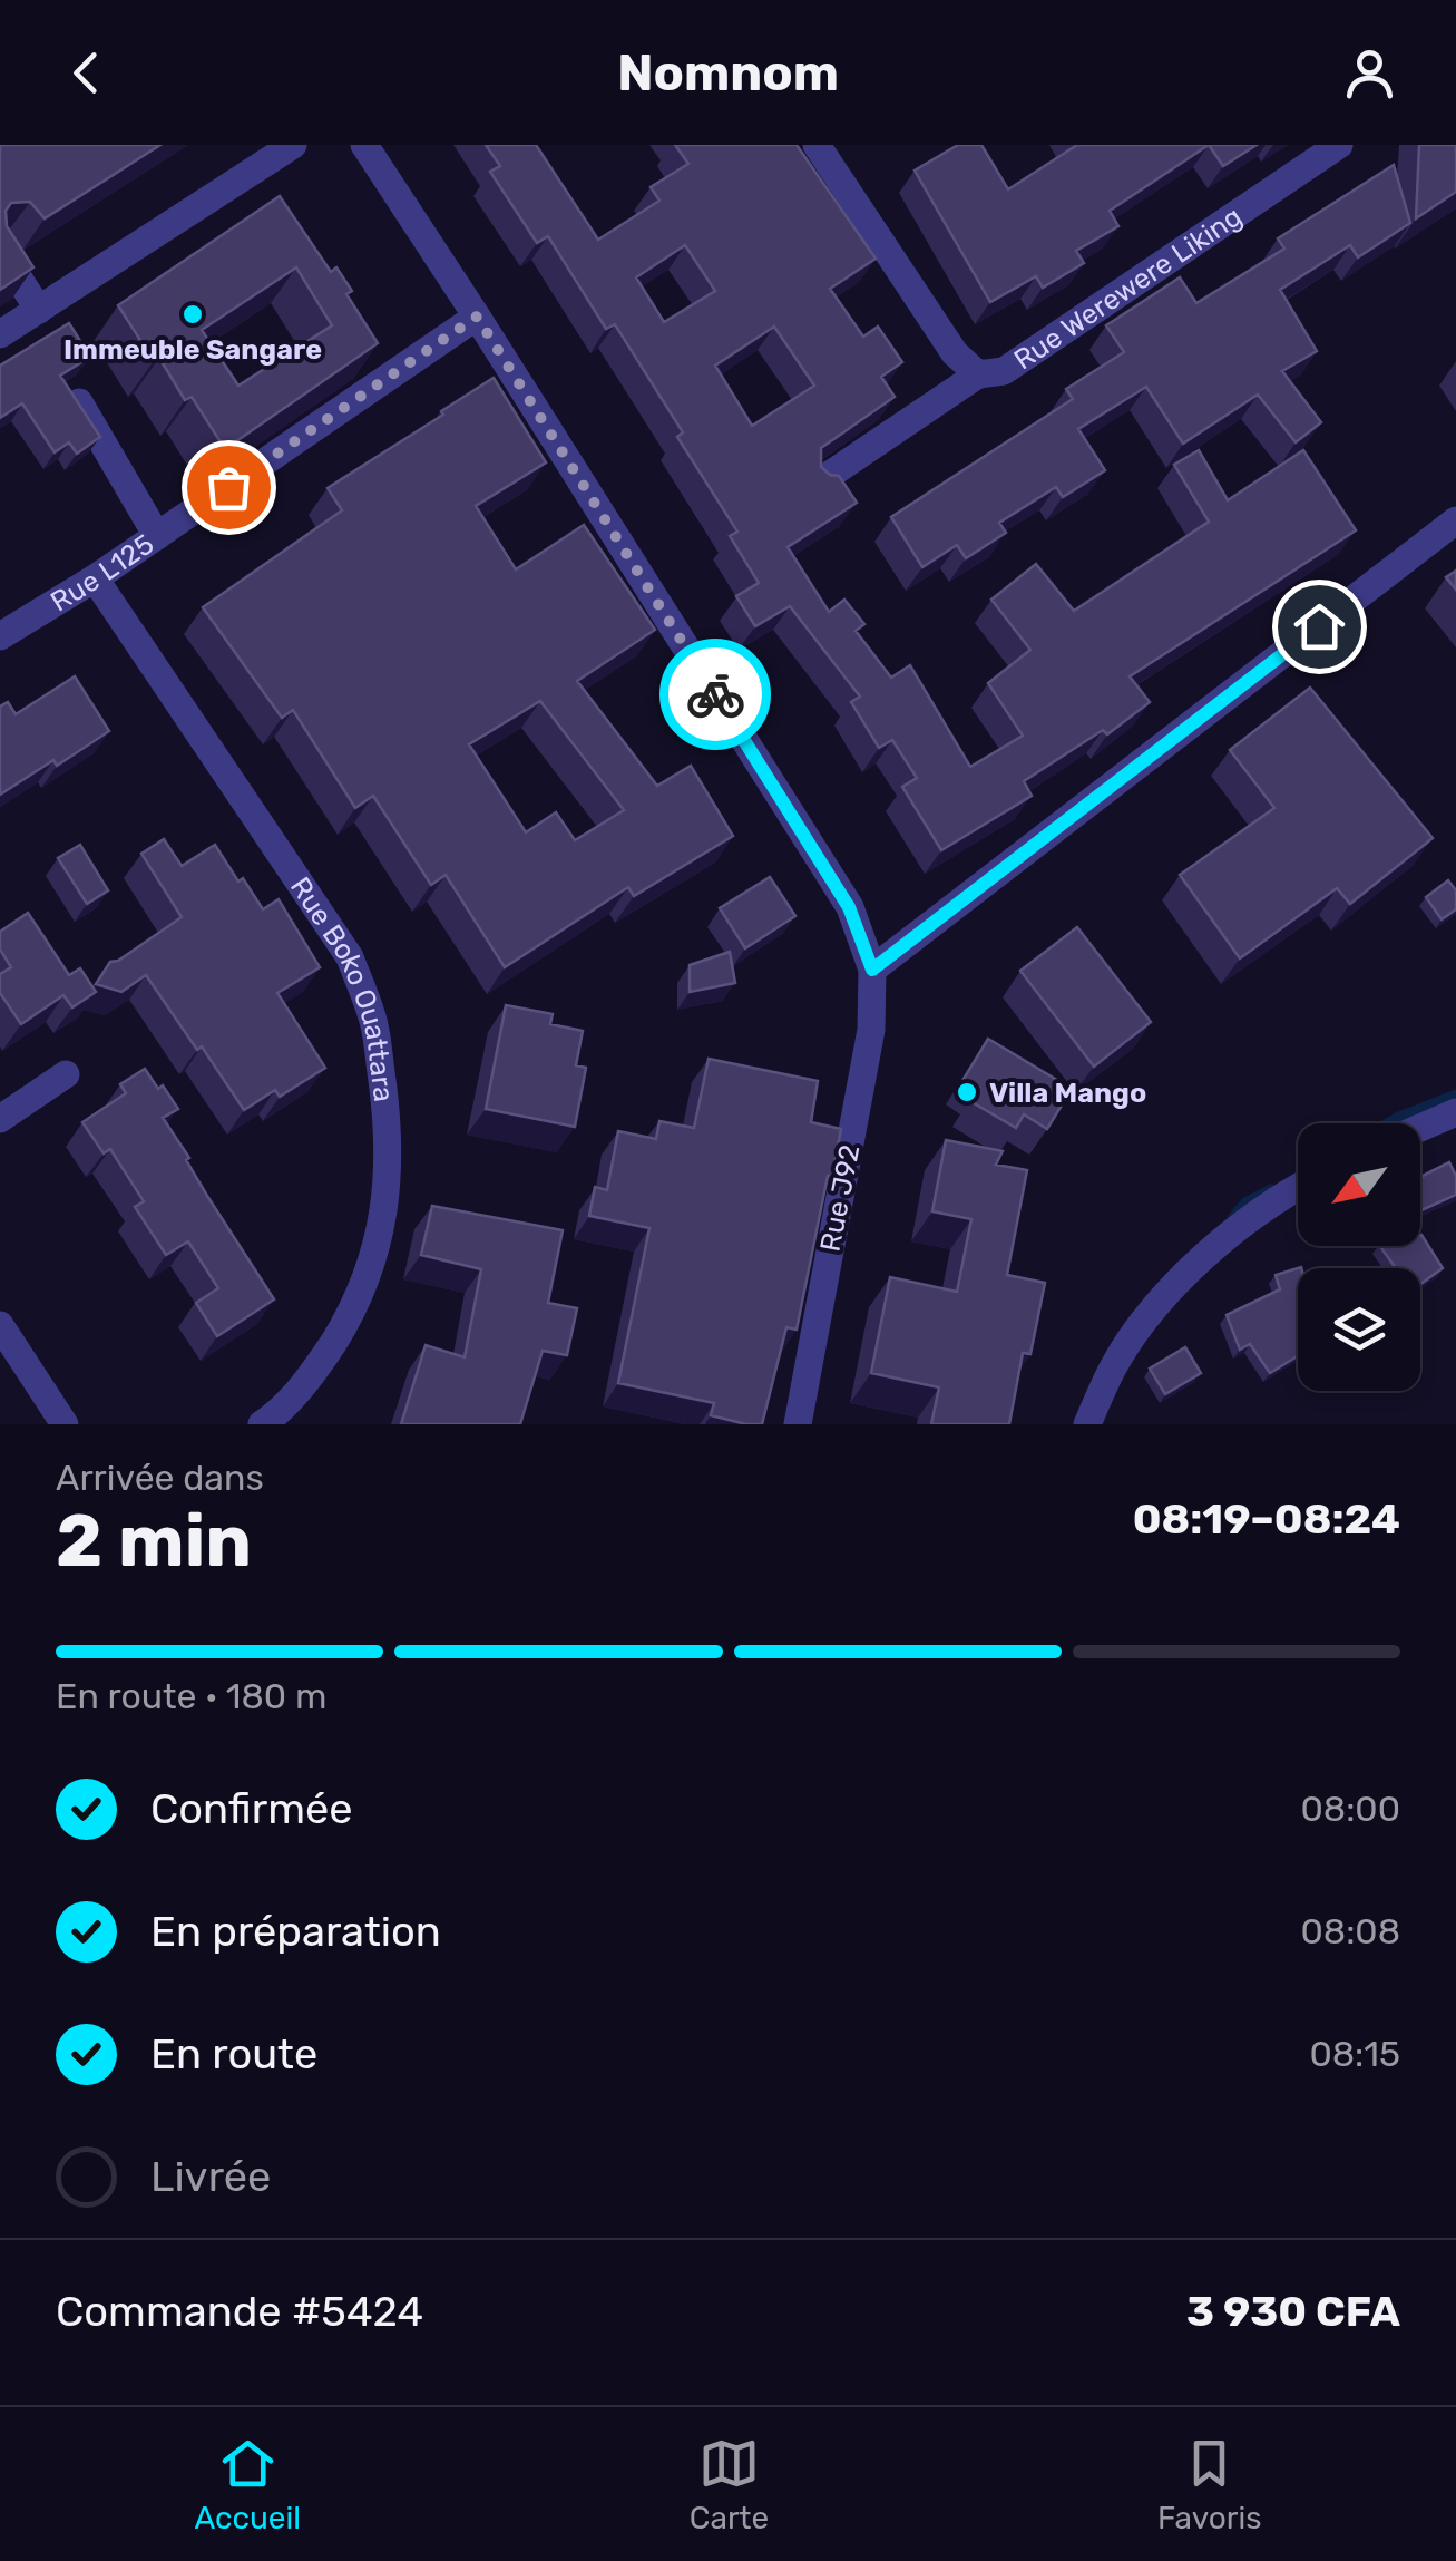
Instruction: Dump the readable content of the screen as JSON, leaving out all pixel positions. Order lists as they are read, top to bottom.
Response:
{
  "streets": {
    "street": [
      "Rue Werewere Liking",
      "Rue L125",
      "Rue Boko Ouattara",
      "Rue J92"
    ]
  },
  "crossings": [
    ["Rue L125", "Rue Boko Ouattara"]
  ],
  "places": ["Immeuble Sangare", "Villa Mango"],
  "north": "bottom left",
  "page": {
    "header": "Nomnom",
    "heading": ["2 min", "Arrivée dans", "08:19–08:24"],
    "panel": ["Commande #5424", "3 930 CFA"],
    "bar": "En route · 180 m",
    "list": [
      ["Confirmée", "08:00"],
      ["En préparation", "08:08"],
      ["En route", "08:15"],
      "Livrée"
    ],
    "tabs": ["Accueil", "Carte", "Favoris"]
  }
}
